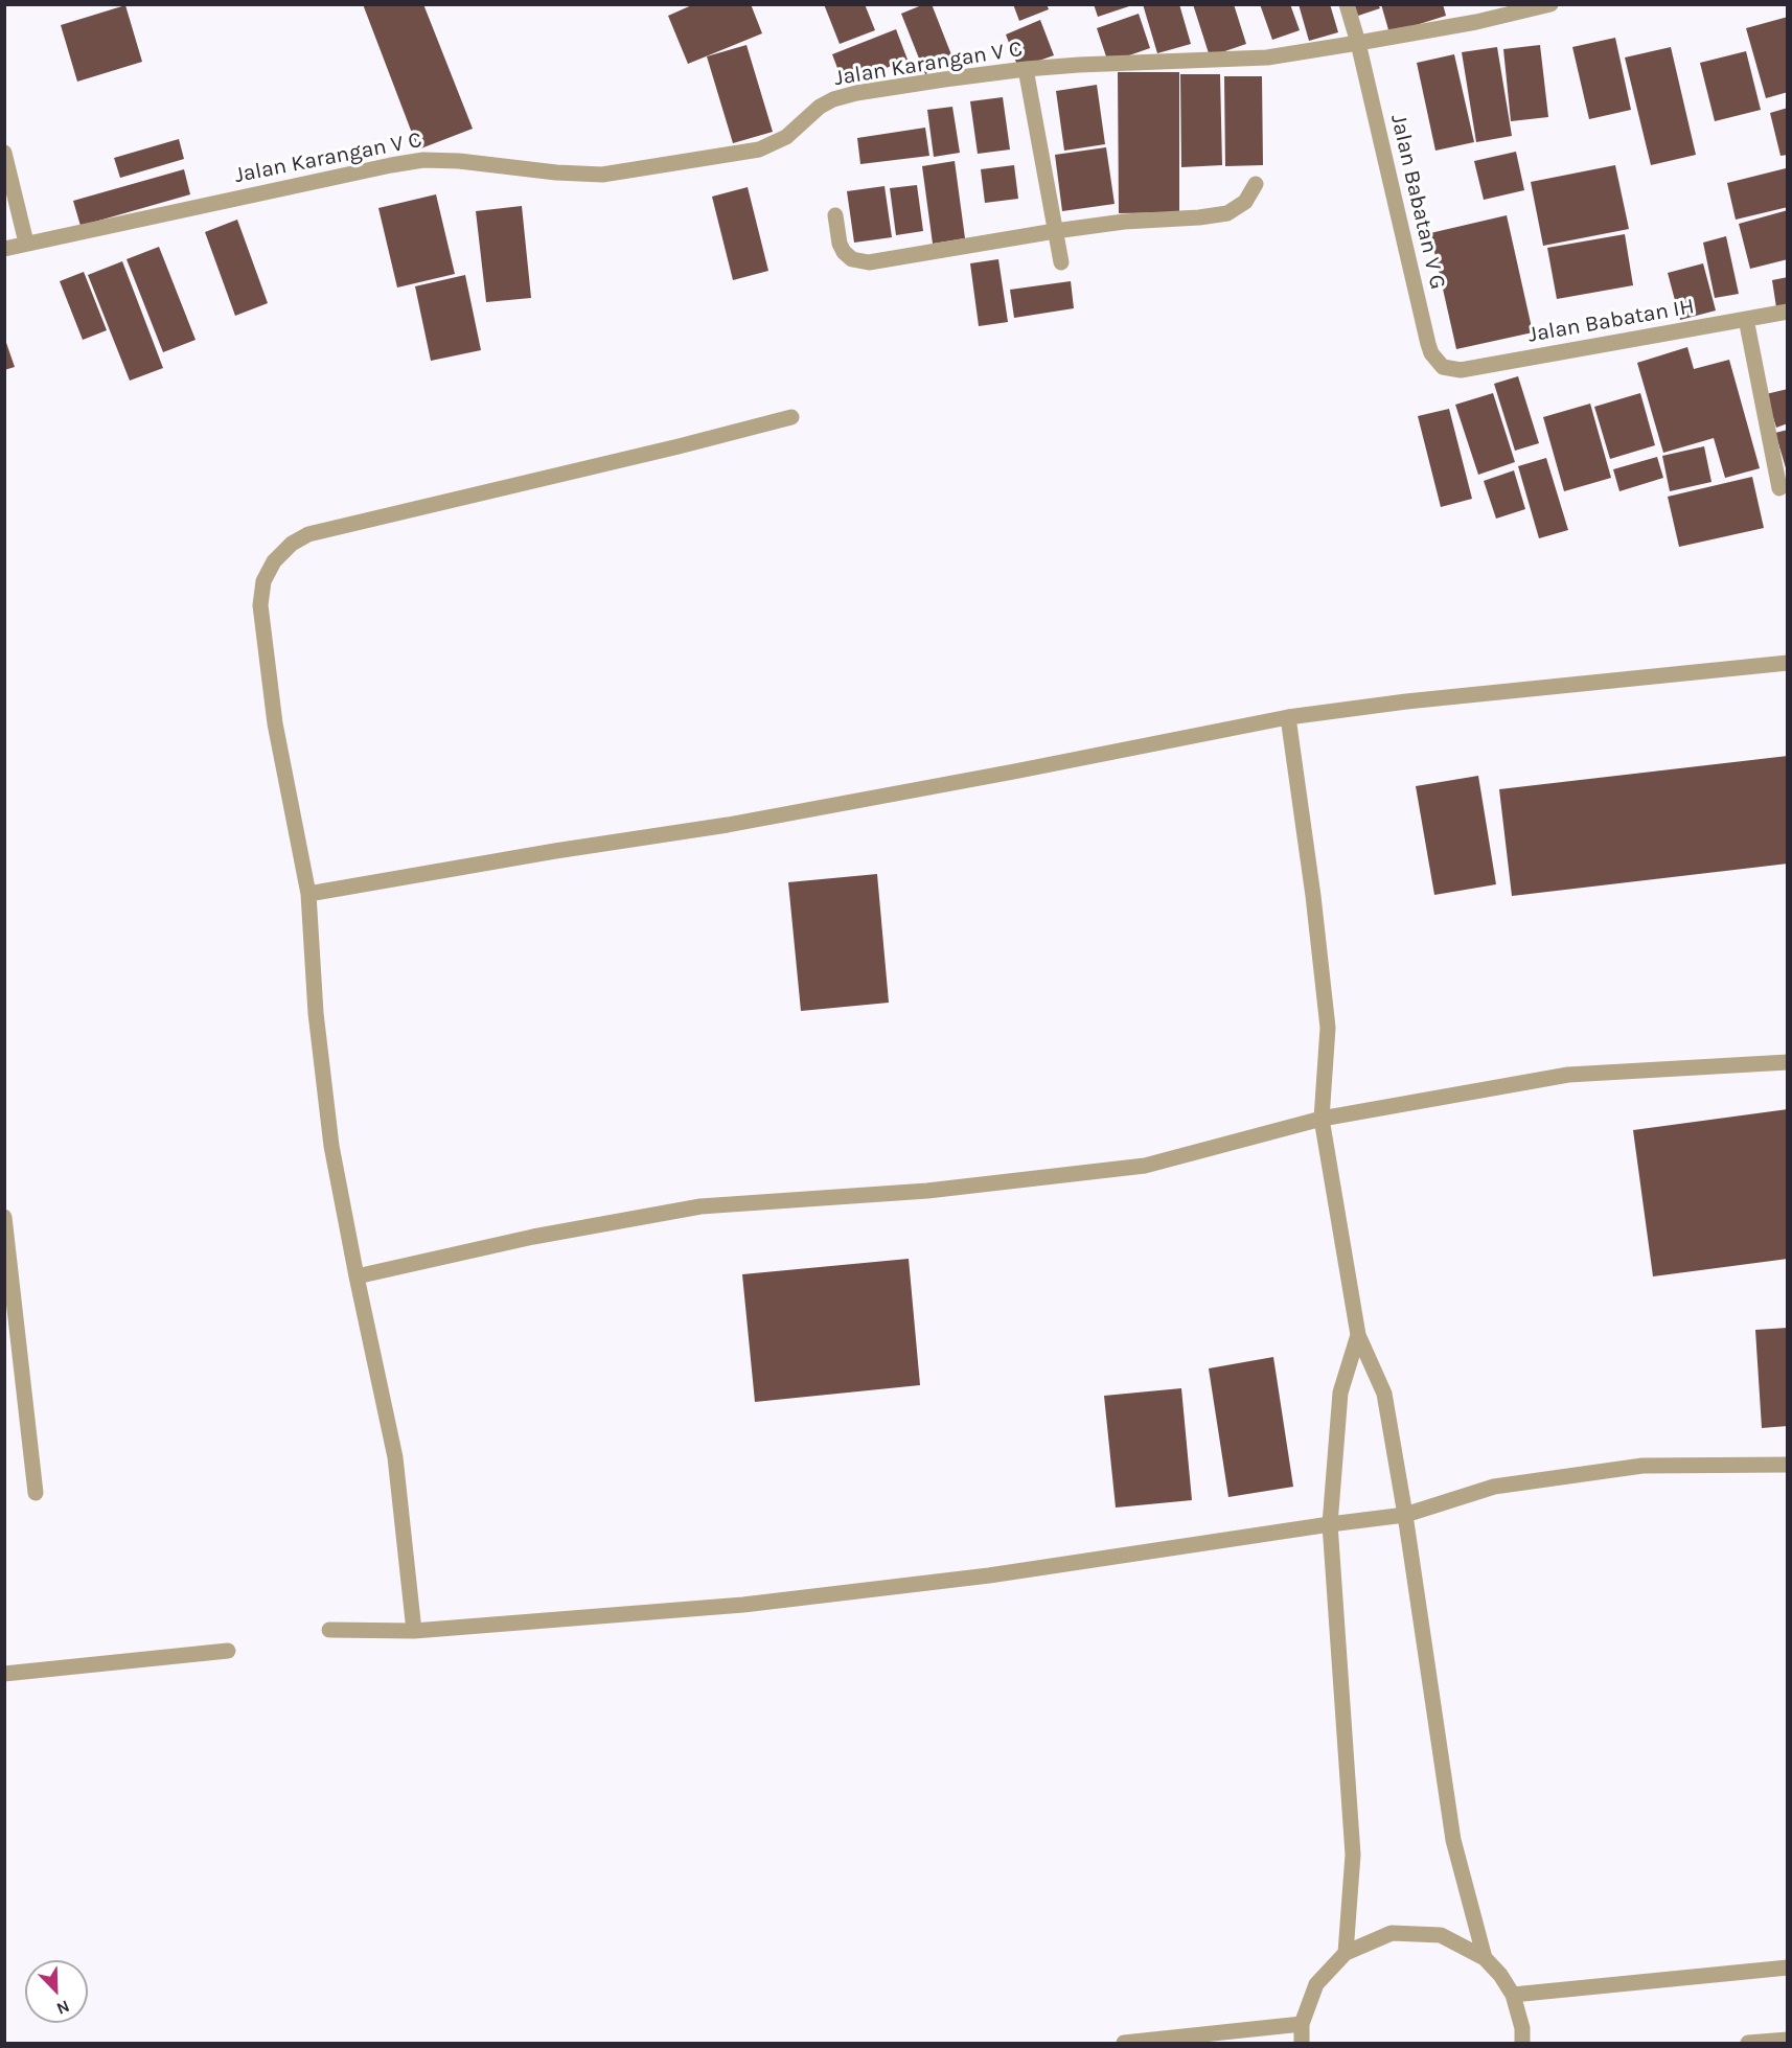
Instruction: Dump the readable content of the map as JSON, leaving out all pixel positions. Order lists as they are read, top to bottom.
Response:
{
  "streets": {
    "street": ["Jalan Karangan V C", "Jalan Babatan V G", "Jalan Babatan IH"]
  },
  "crossings": [
    ["Jalan Karangan V C", "Jalan Babatan V G"],
    ["Jalan Babatan V G", "Jalan Babatan IH"]
  ],
  "north": "bottom right"
}
